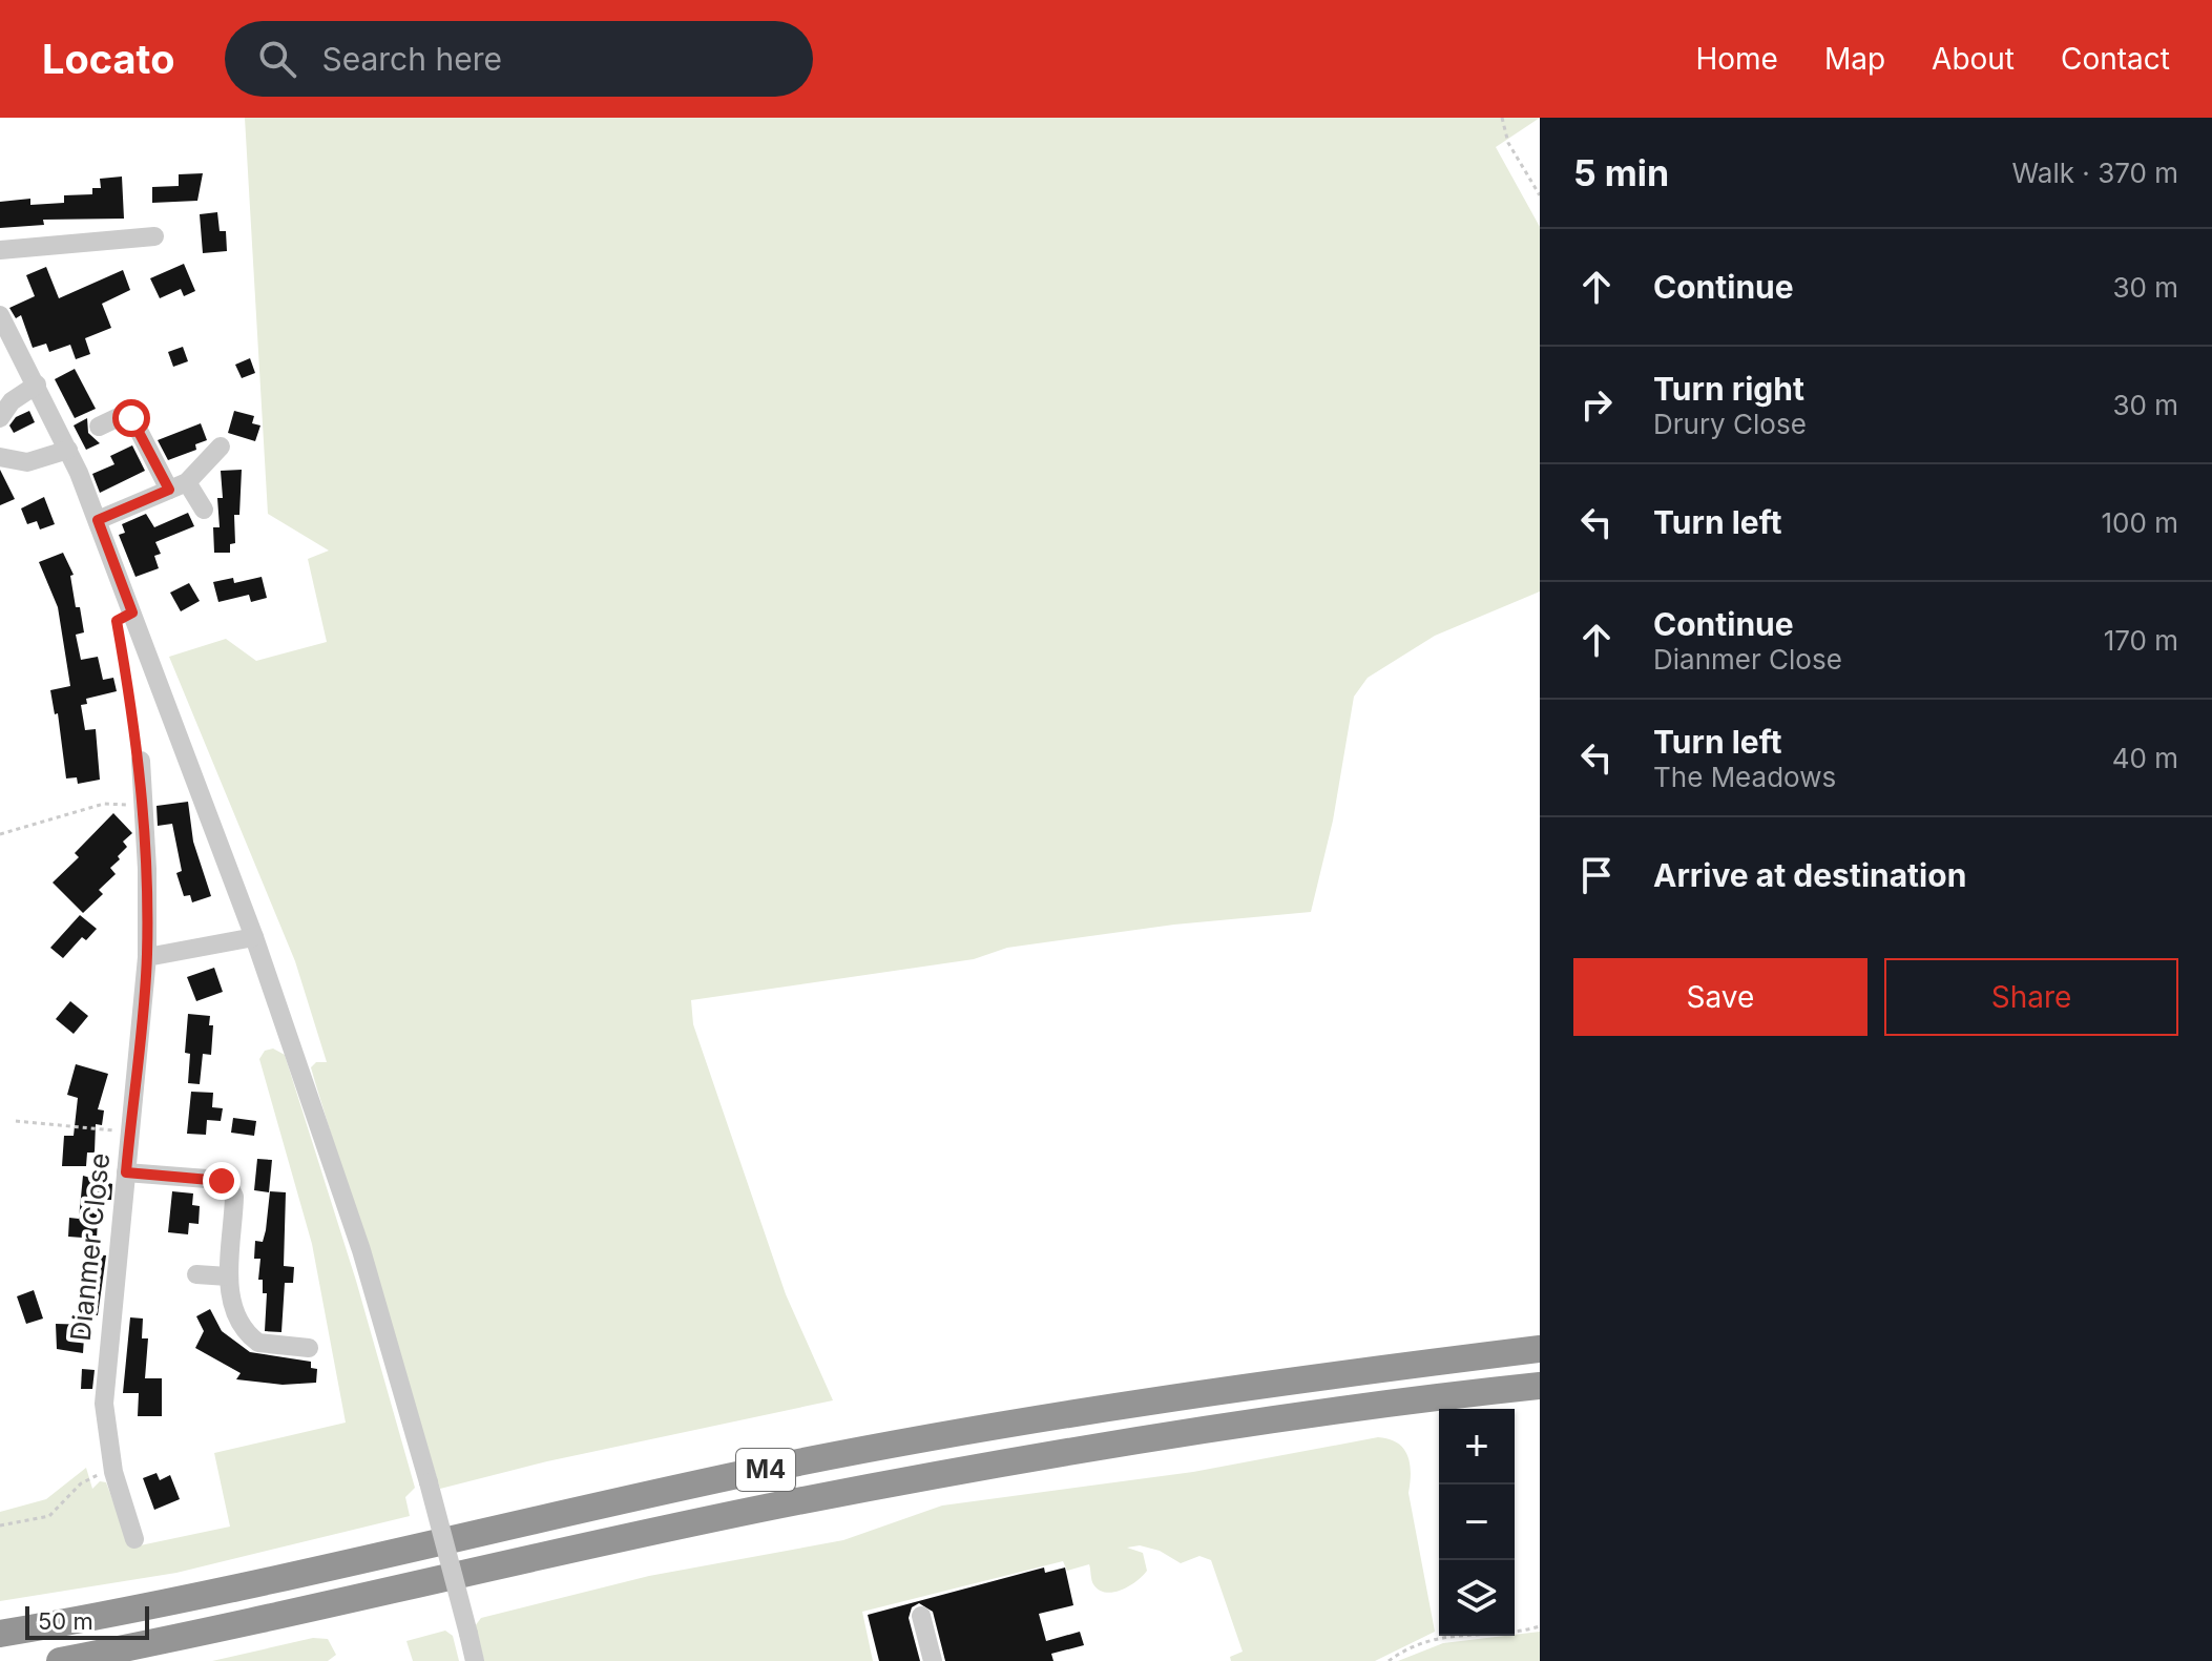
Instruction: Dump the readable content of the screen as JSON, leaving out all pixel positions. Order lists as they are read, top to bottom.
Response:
{
  "streets": {
    "highway": ["M4"],
    "street": ["Dianmer Close"]
  },
  "scale_bar": "50 m",
  "page": {
    "header": "Locato",
    "search": "Search here",
    "nav": [
      "Home",
      "Map",
      "About",
      "Contact"
    ],
    "heading": ["5 min", "Walk · 370 m"],
    "list": [
      ["Continue", "30 m"],
      ["Turn right", "Drury Close", "30 m"],
      ["Turn left", "100 m"],
      ["Continue", "Dianmer Close", "170 m"],
      ["Turn left", "The Meadows", "40 m"],
      "Arrive at destination"
    ],
    "buttons": ["Save", "Share"],
    "map_buttons": ["+", "−"],
    "scale": "50 m"
  }
}
